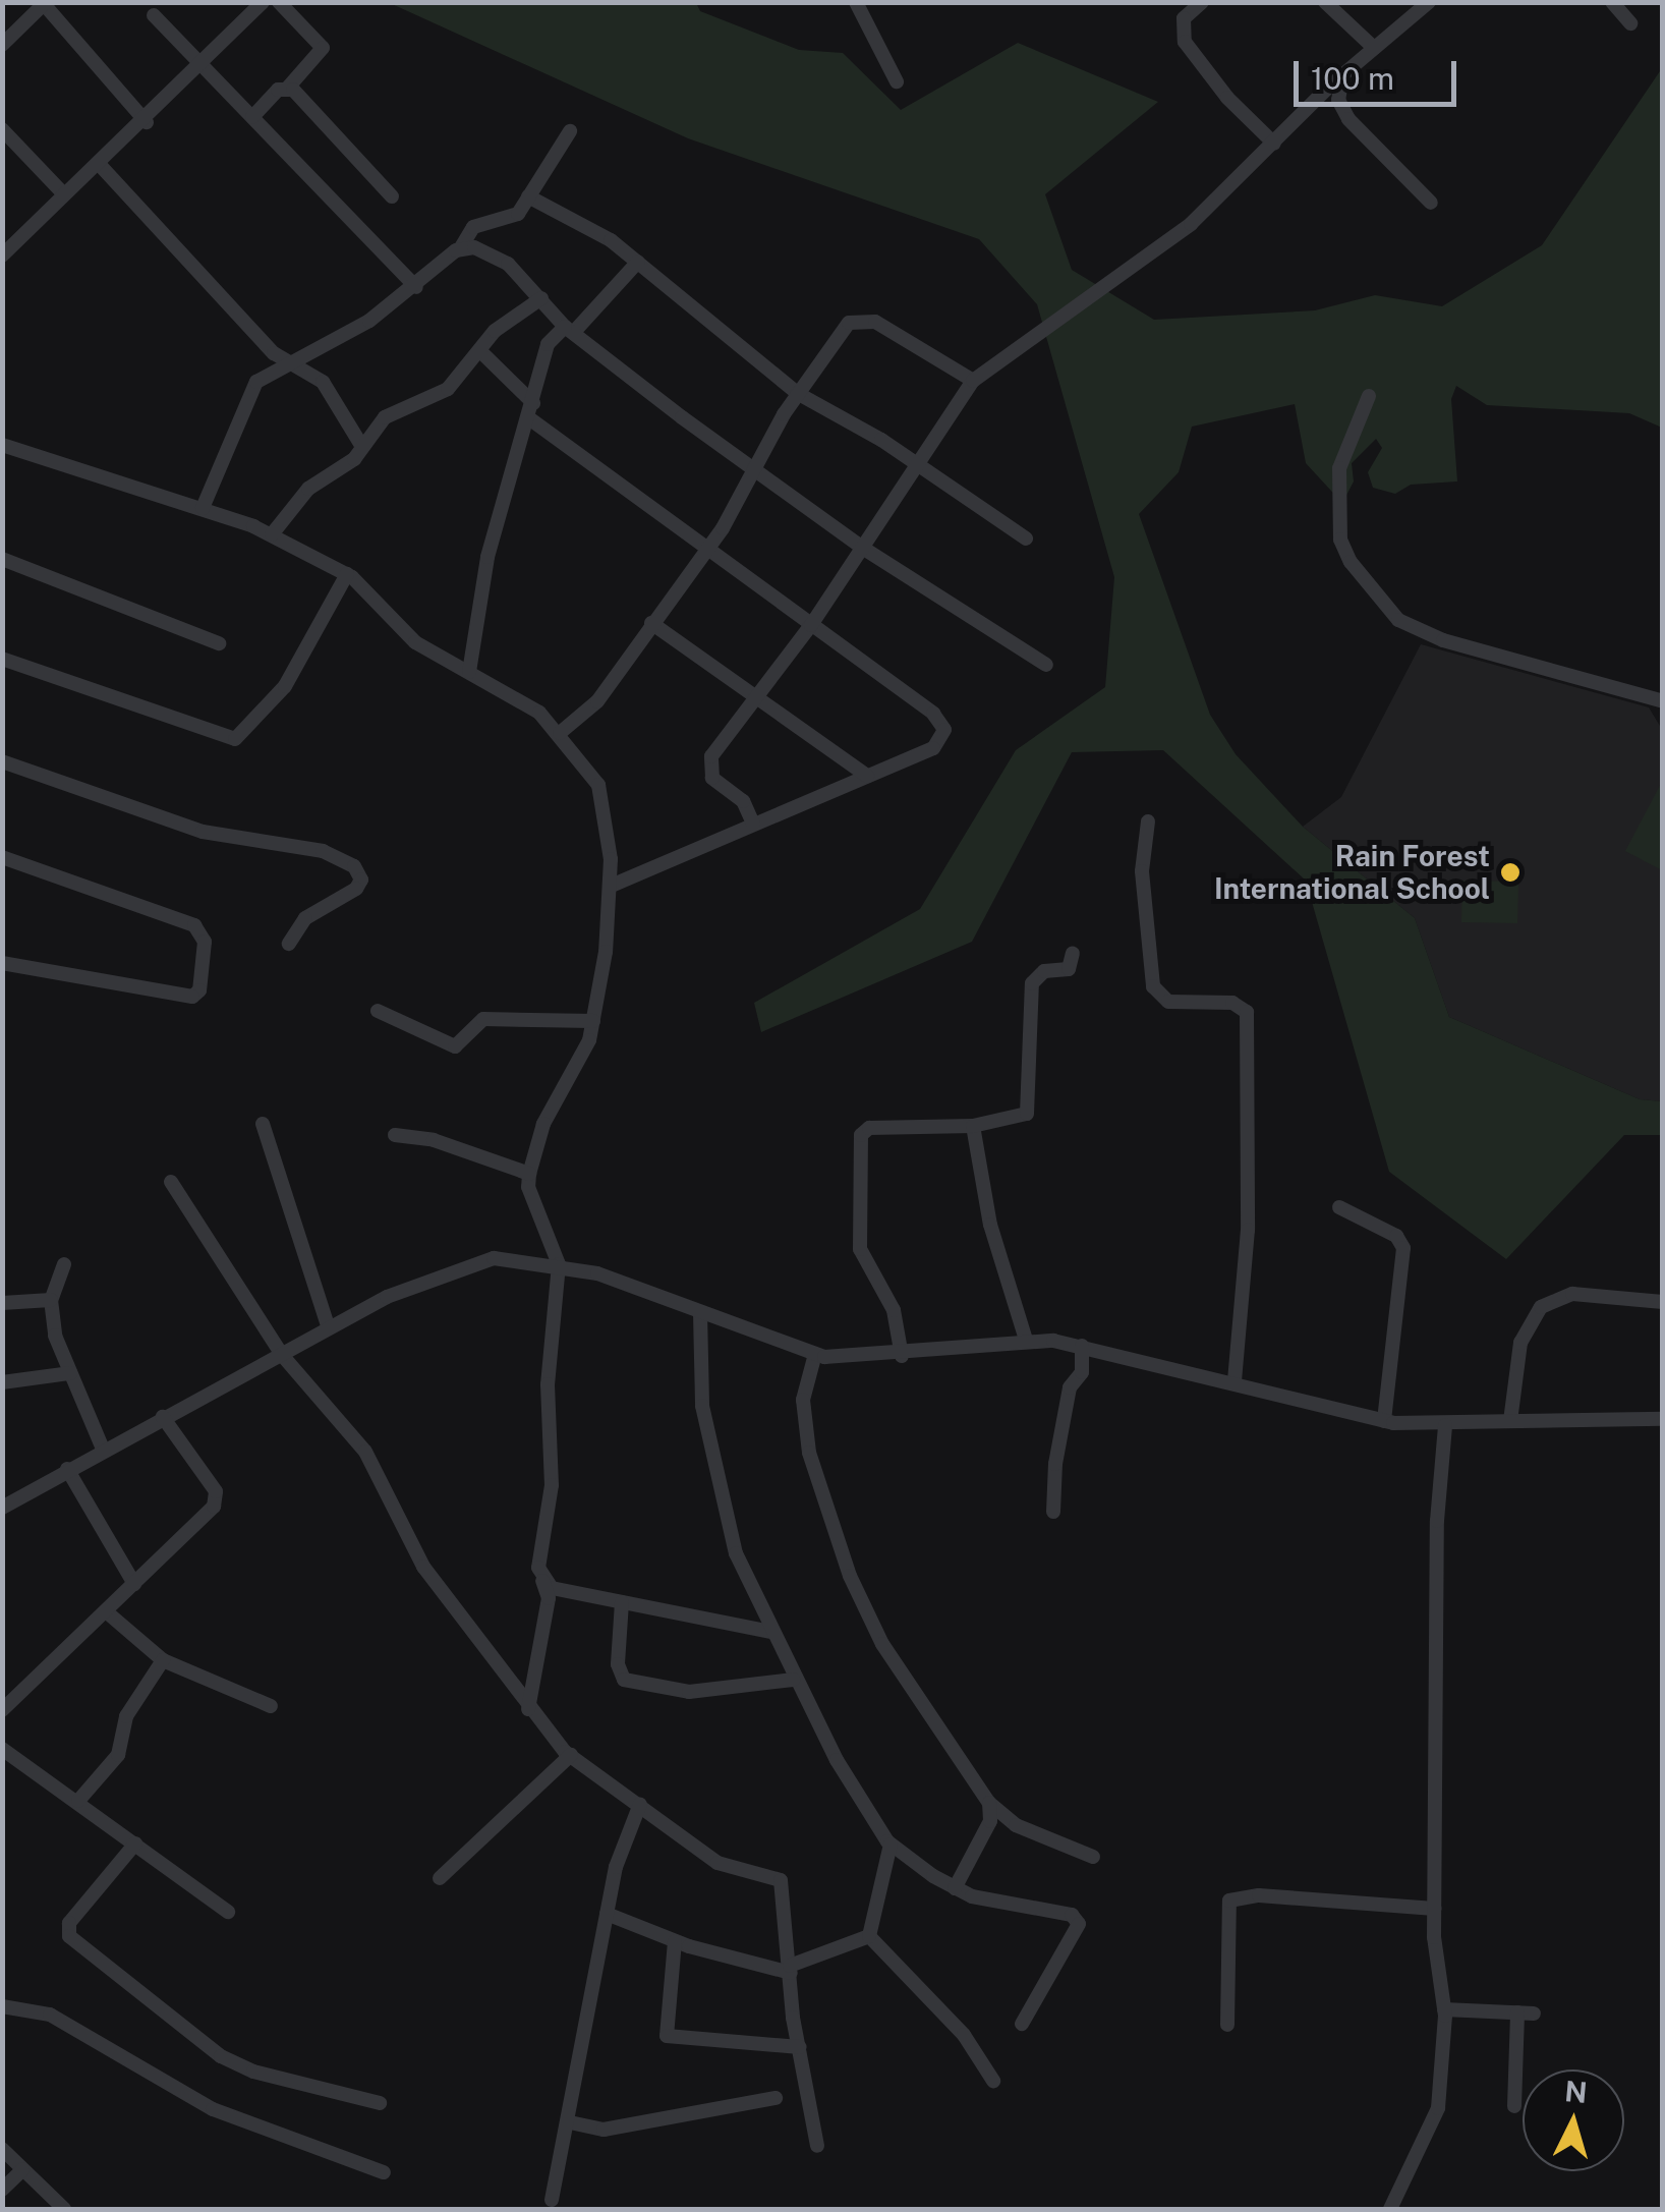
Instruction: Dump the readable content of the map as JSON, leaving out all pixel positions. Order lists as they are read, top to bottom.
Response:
{
  "places": ["Rain Forest International School"],
  "scale_bar": "100 m",
  "north": "top"
}
